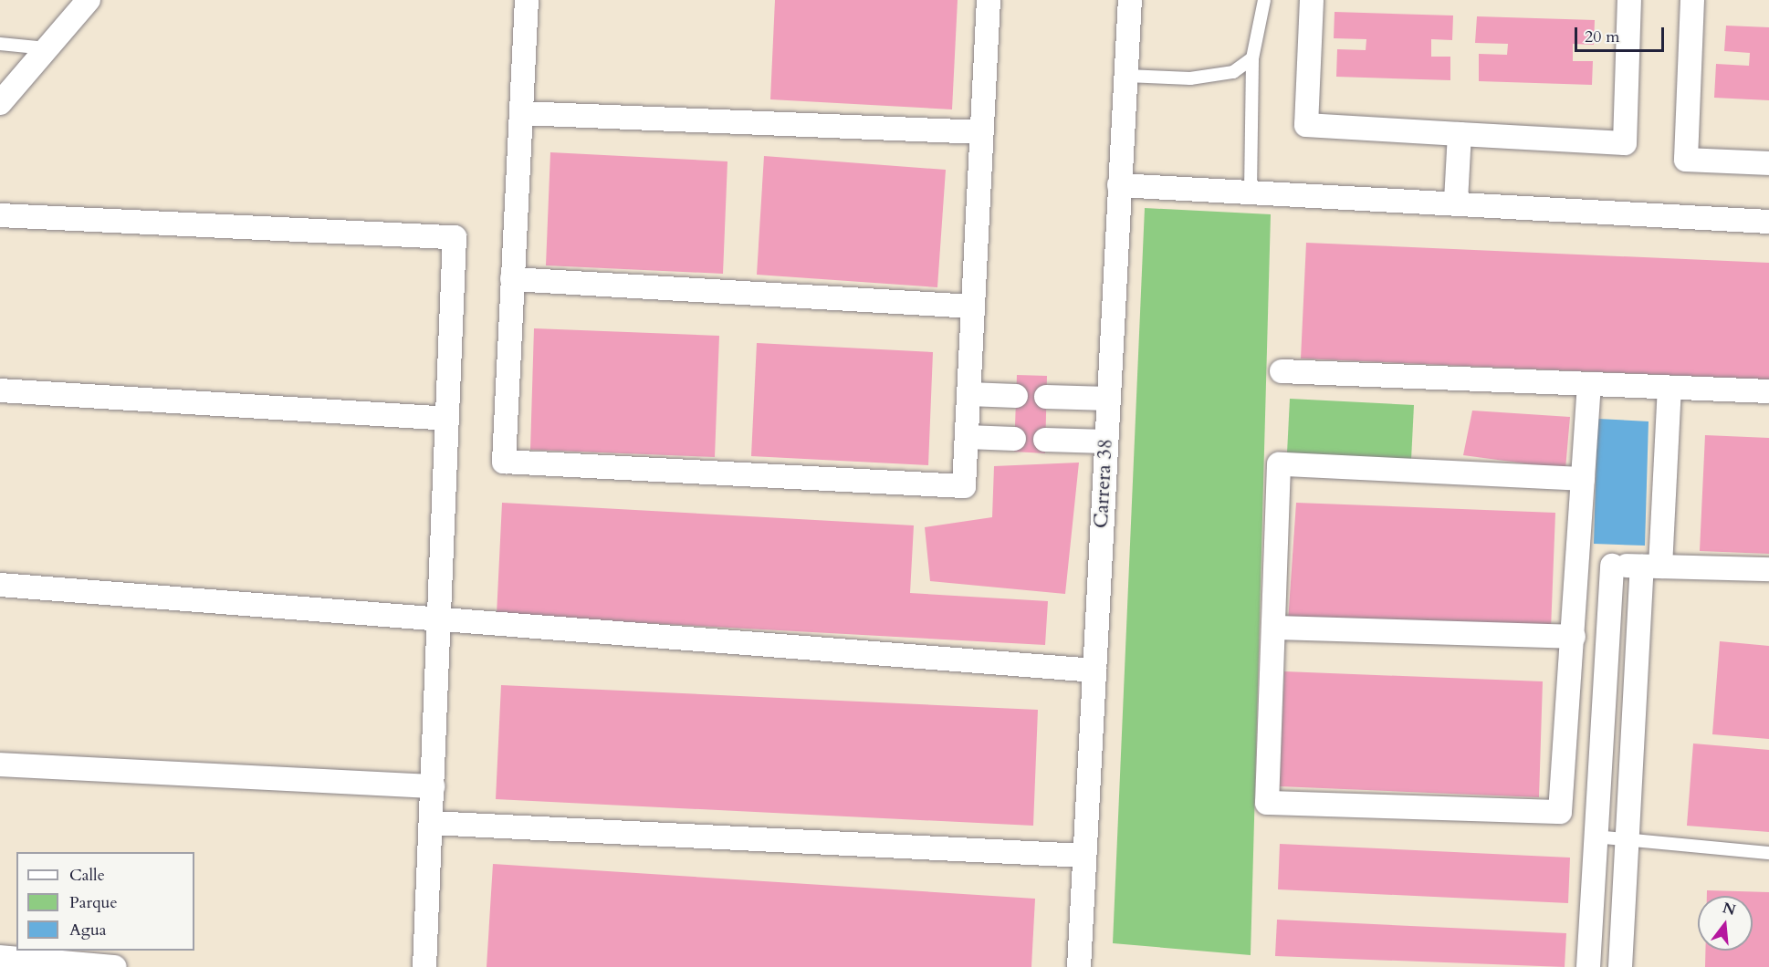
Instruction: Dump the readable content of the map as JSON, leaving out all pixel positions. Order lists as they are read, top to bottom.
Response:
{
  "streets": {
    "street": ["Carrera 38"]
  },
  "legend": ["Calle", "Parque", "Agua"],
  "scale_bar": "20 m",
  "north": "top"
}
